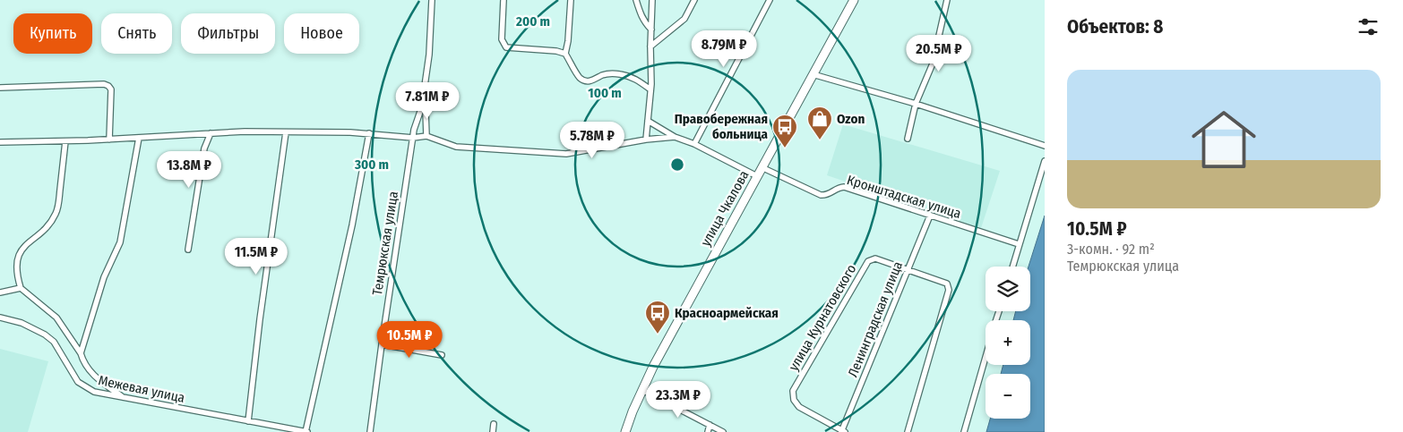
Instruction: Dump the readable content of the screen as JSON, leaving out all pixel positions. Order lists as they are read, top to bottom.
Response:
{
  "streets": {
    "main road": ["улица Чкалова"],
    "street": [
      "Кронштадская улица",
      "Темрюкская улица",
      "улица Курнатовского",
      "Ленинградская улица",
      "Межевая улица"
    ]
  },
  "crossings": [
    ["Кронштадская улица", "улица Чкалова"],
    ["Кронштадская улица", "Ленинградская улица"],
    ["улица Курнатовского", "Ленинградская улица"]
  ],
  "places": {
    "shop": ["Ozon"],
    "bus stop": ["Правобережная больница", "Красноармейская"]
  },
  "page": {
    "heading": "Объектов: 8",
    "chip": [
      "Купить",
      "Снять",
      "Фильтры",
      "Новое"
    ],
    "price": [
      "8.79M ₽",
      "20.5M ₽",
      "7.81M ₽",
      "5.78M ₽",
      "13.8M ₽",
      "11.5M ₽",
      "10.5M ₽",
      "23.3M ₽"
    ],
    "list": [
      {
        "name": "10.5M ₽",
        "note": "3-комн. · 92 m² · Темрюкская улица"
      }
    ],
    "map_buttons": ["+", "−"]
  },
  "rings": ["200 m", "100 m", "300 m"]
}
